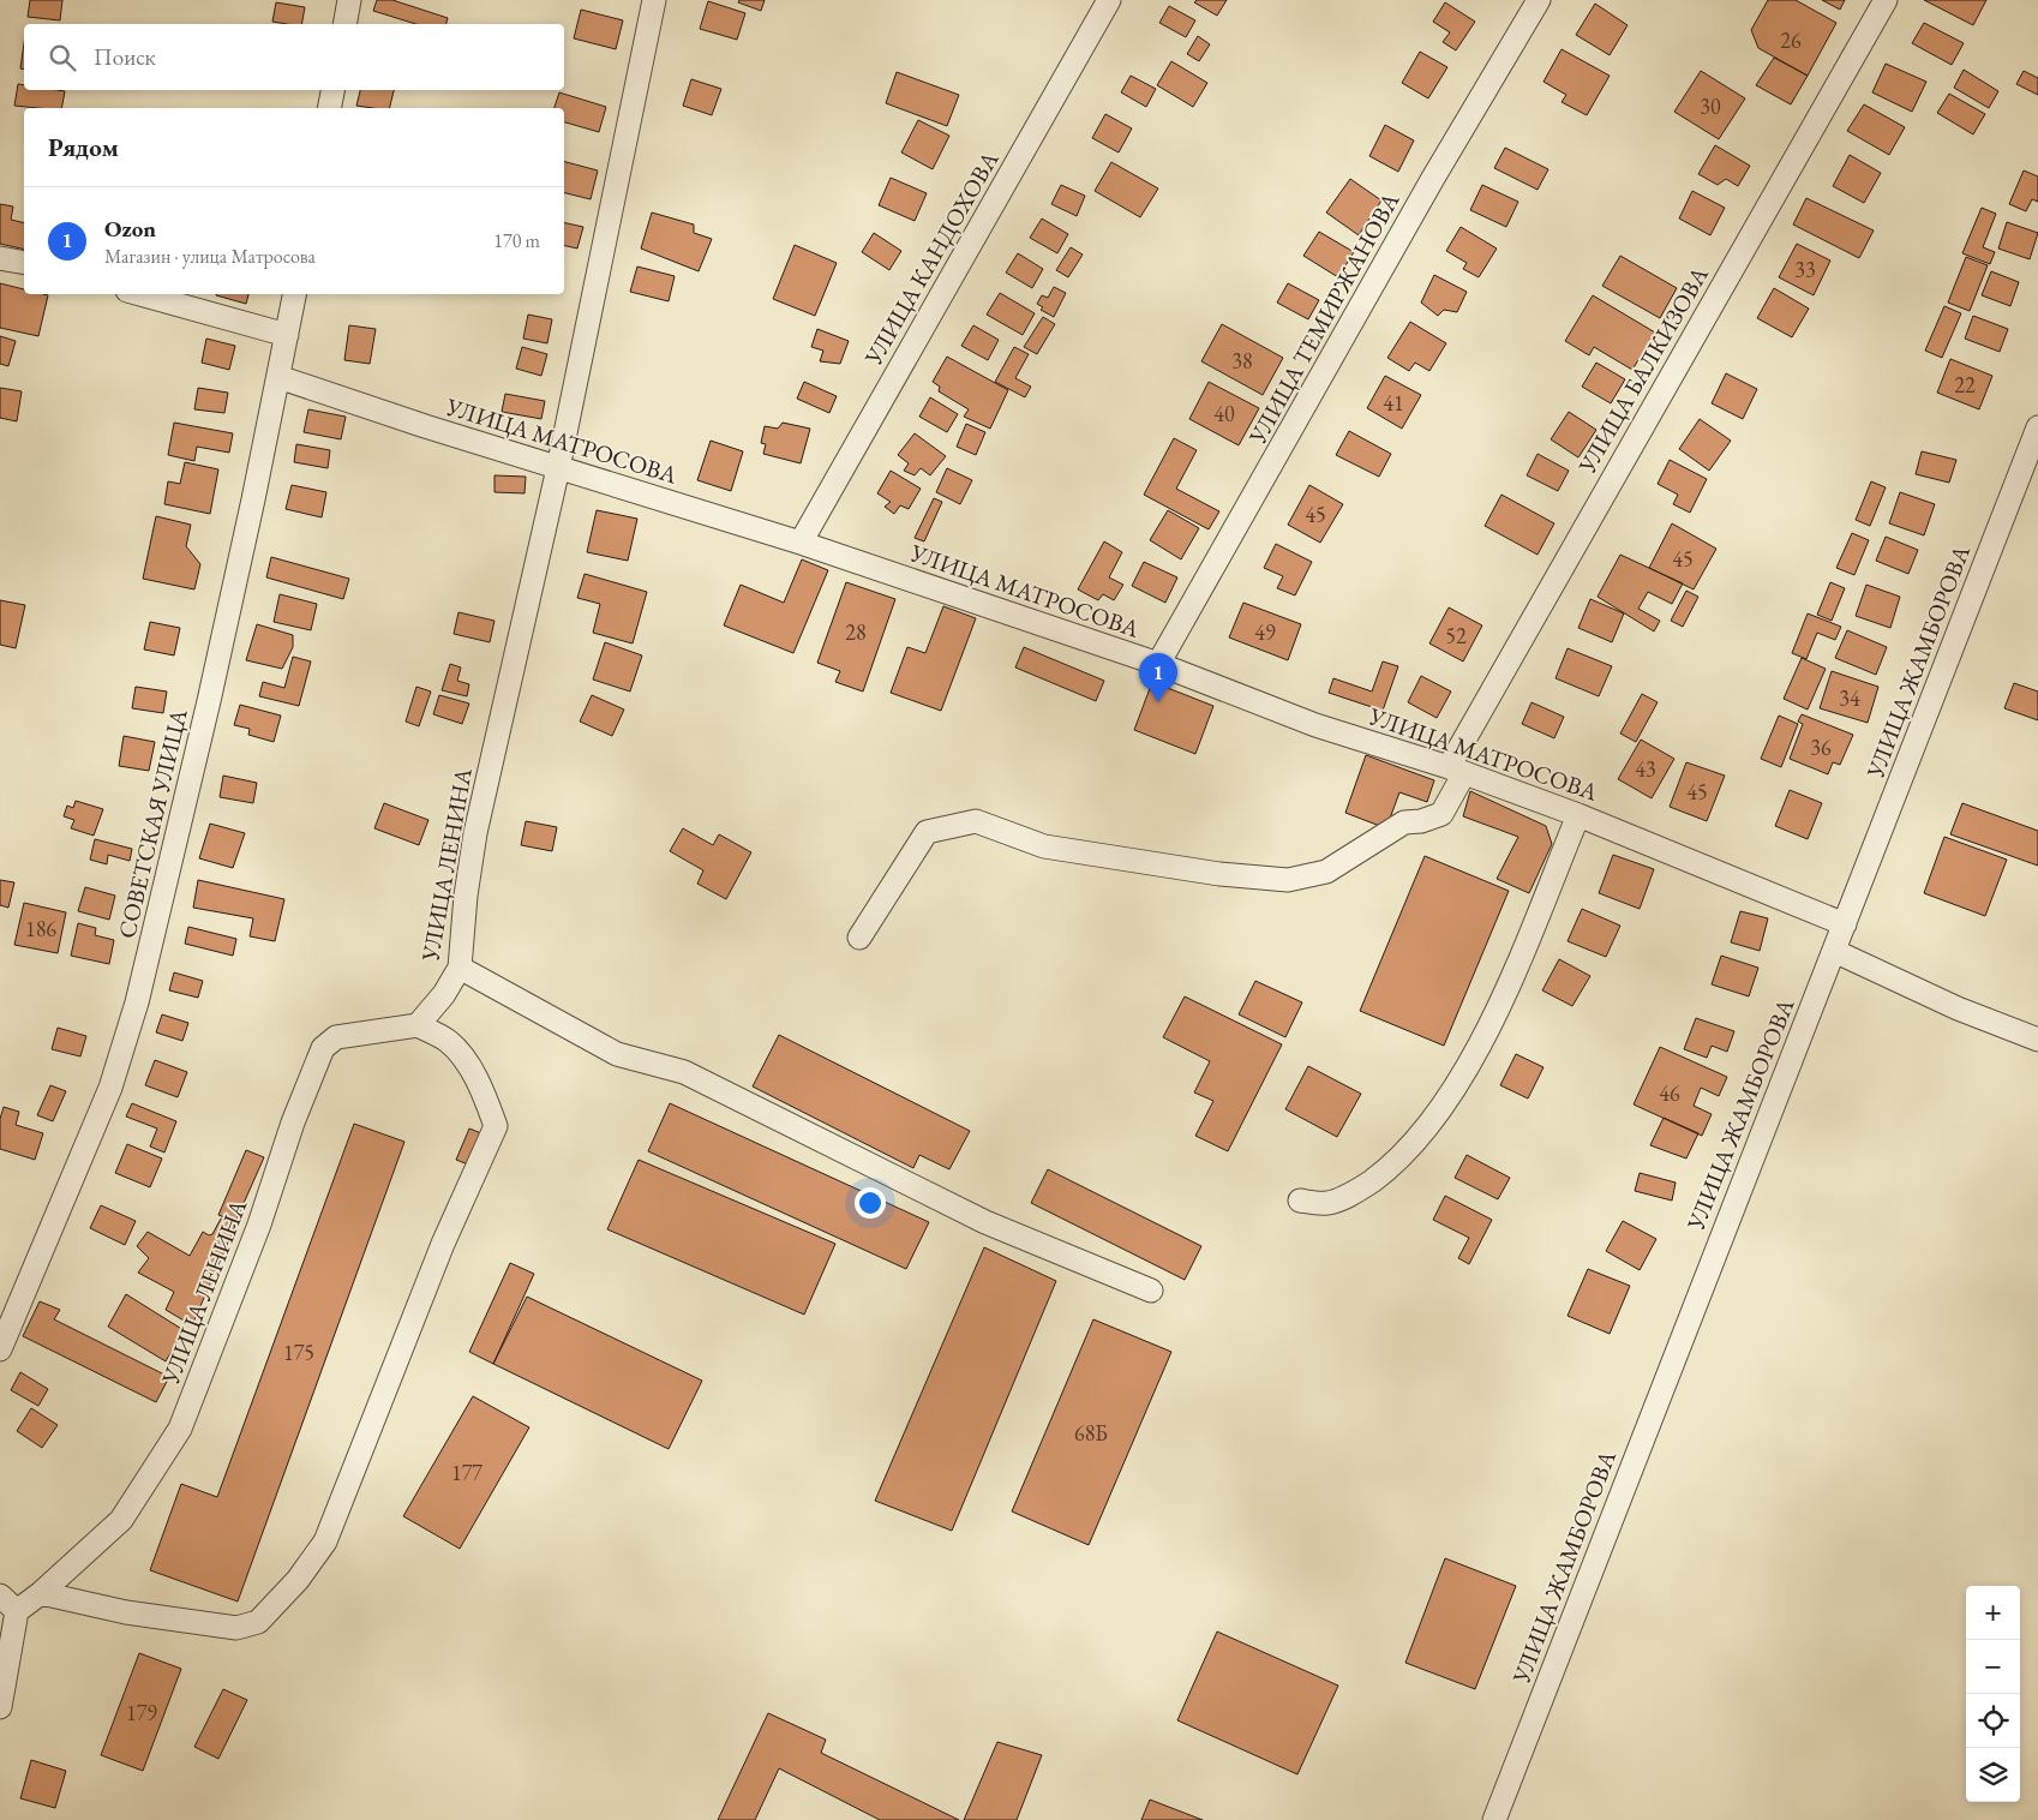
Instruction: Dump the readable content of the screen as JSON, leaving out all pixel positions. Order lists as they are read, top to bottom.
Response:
{
  "streets": {
    "street": [
      "УЛИЦА КАНДОХОВА",
      "УЛИЦА ТЕМИРЖАНОВА",
      "УЛИЦА БАЛКИЗОВА",
      "УЛИЦА МАТРОСОВА",
      "УЛИЦА ЖАМБОРОВА",
      "СОВЕТСКАЯ УЛИЦА",
      "УЛИЦА ЛЕНИНА"
    ]
  },
  "crossings": [
    ["УЛИЦА КАНДОХОВА", "УЛИЦА МАТРОСОВА"],
    ["УЛИЦА ТЕМИРЖАНОВА", "УЛИЦА МАТРОСОВА"],
    ["УЛИЦА БАЛКИЗОВА", "УЛИЦА МАТРОСОВА"],
    ["УЛИЦА МАТРОСОВА", "УЛИЦА ЖАМБОРОВА"],
    ["УЛИЦА МАТРОСОВА", "СОВЕТСКАЯ УЛИЦА"],
    ["УЛИЦА МАТРОСОВА", "УЛИЦА ЛЕНИНА"]
  ],
  "house_numbers": [
    "26",
    "30",
    "33",
    "38",
    "22",
    "41",
    "40",
    "45",
    "45",
    "28",
    "49",
    "52",
    "34",
    "36",
    "43",
    "45",
    "186",
    "46",
    "175",
    "68Б",
    "177",
    "179"
  ],
  "page": {
    "search": "Поиск",
    "heading": "Рядом",
    "list": [
      {
        "mark": "1",
        "name": "Ozon",
        "note": "Магазин · улица Матросова",
        "value": "170 m"
      }
    ],
    "pins": "1",
    "map_buttons": ["+", "−"]
  }
}
